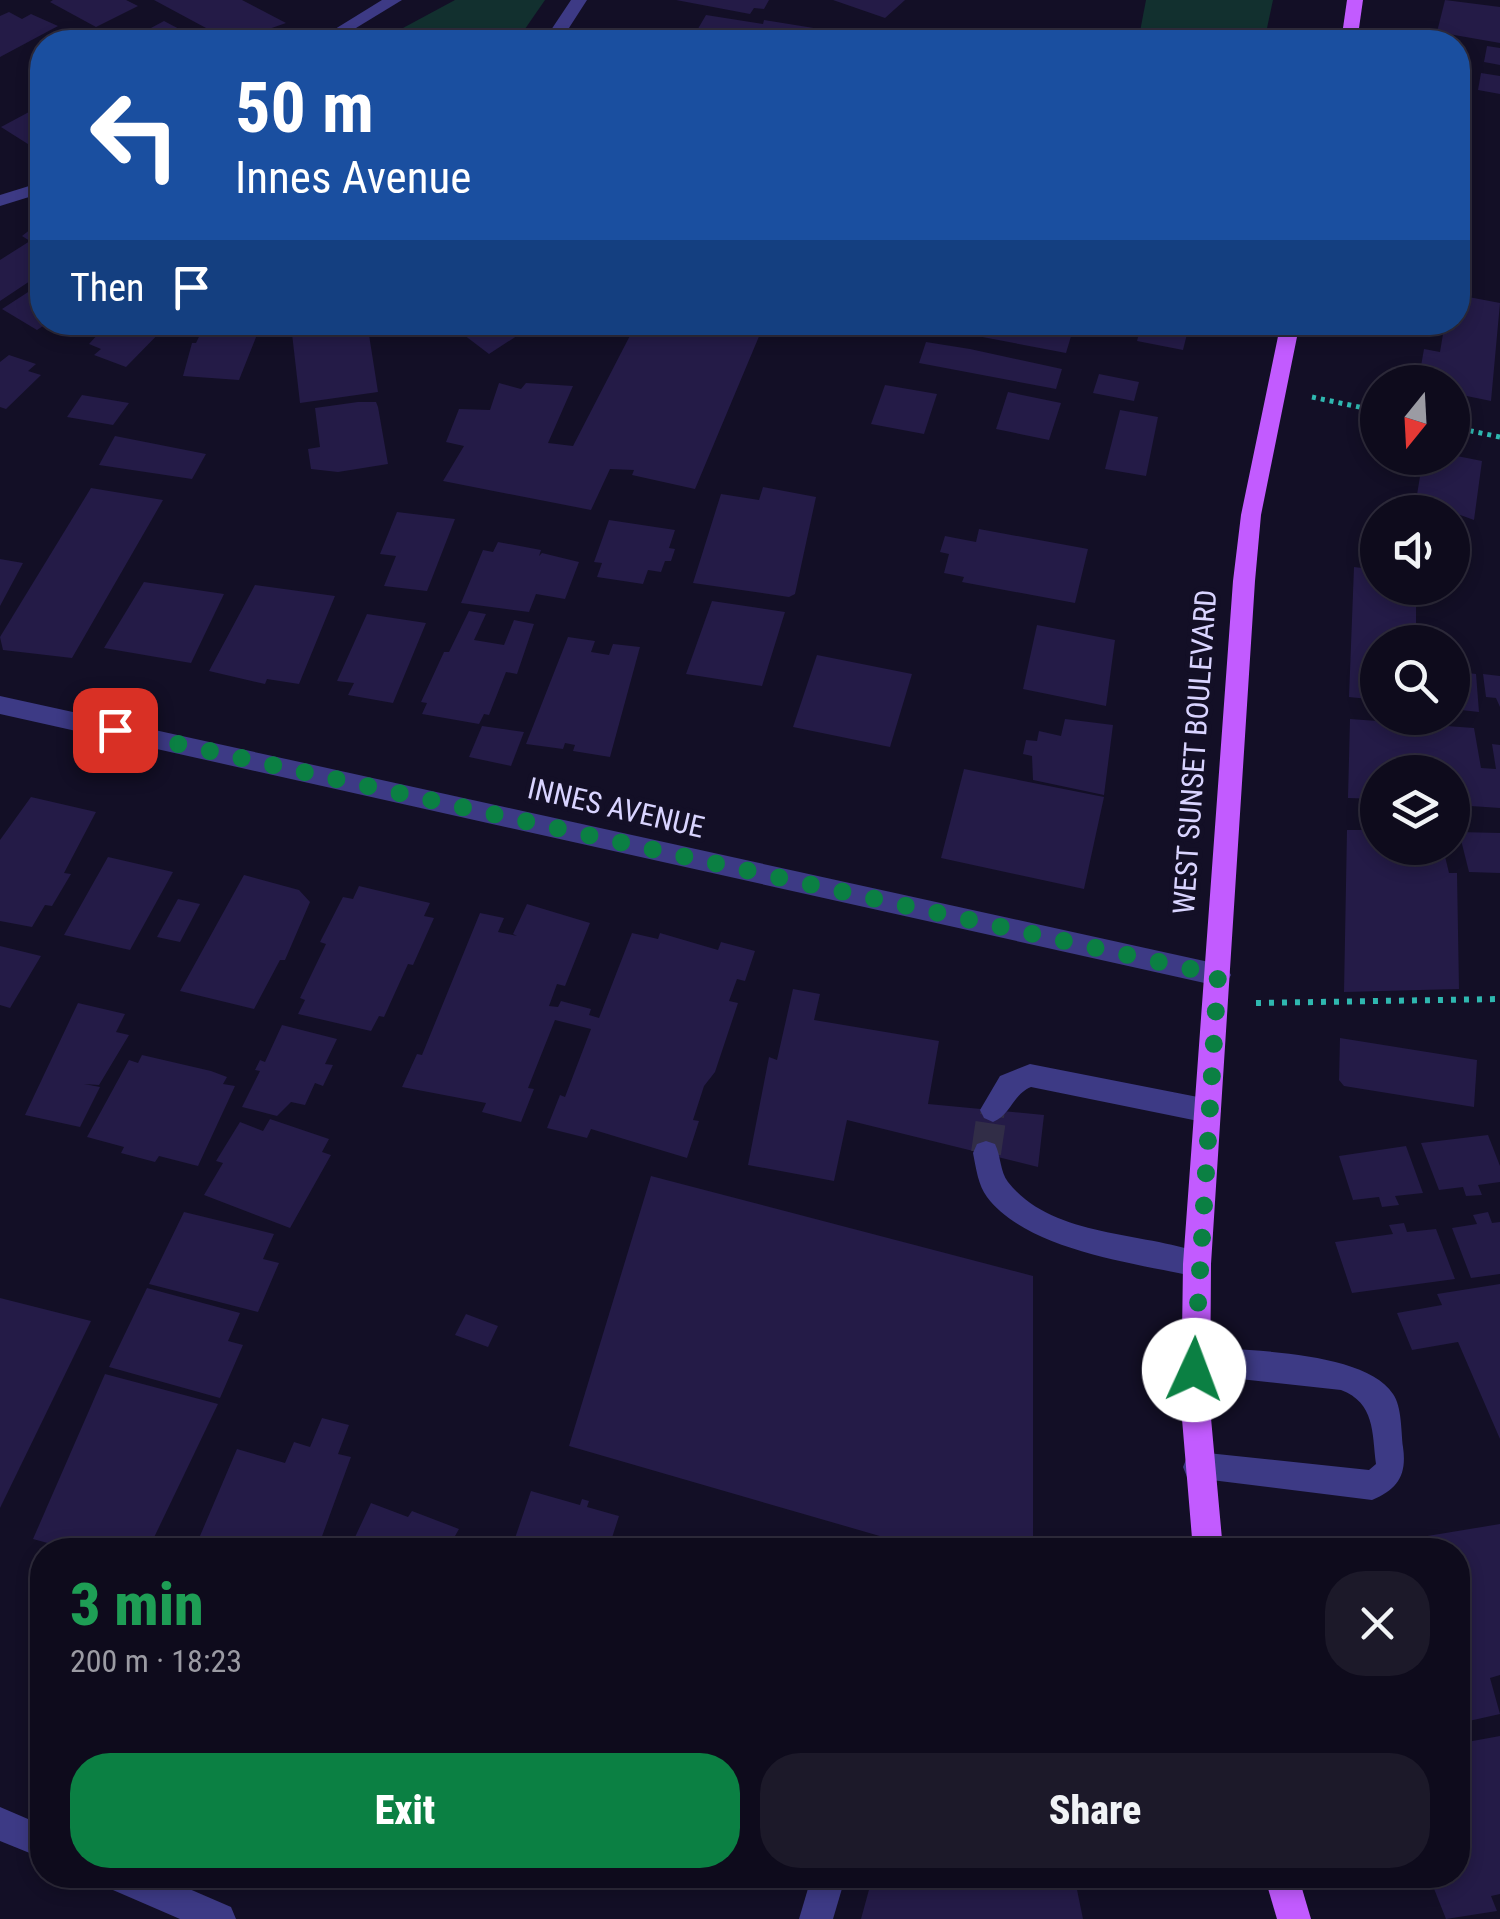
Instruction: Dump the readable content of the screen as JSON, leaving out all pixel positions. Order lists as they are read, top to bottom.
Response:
{
  "streets": {
    "main road": ["WEST SUNSET BOULEVARD"],
    "street": ["INNES AVENUE"]
  },
  "crossings": [
    ["WEST SUNSET BOULEVARD", "INNES AVENUE"]
  ],
  "north": "bottom",
  "page": {
    "turn": ["50 m", "Innes Avenue"],
    "then": "Then",
    "heading": ["3 min", "200 m · 18:23"],
    "buttons": ["Exit", "Share"]
  }
}
